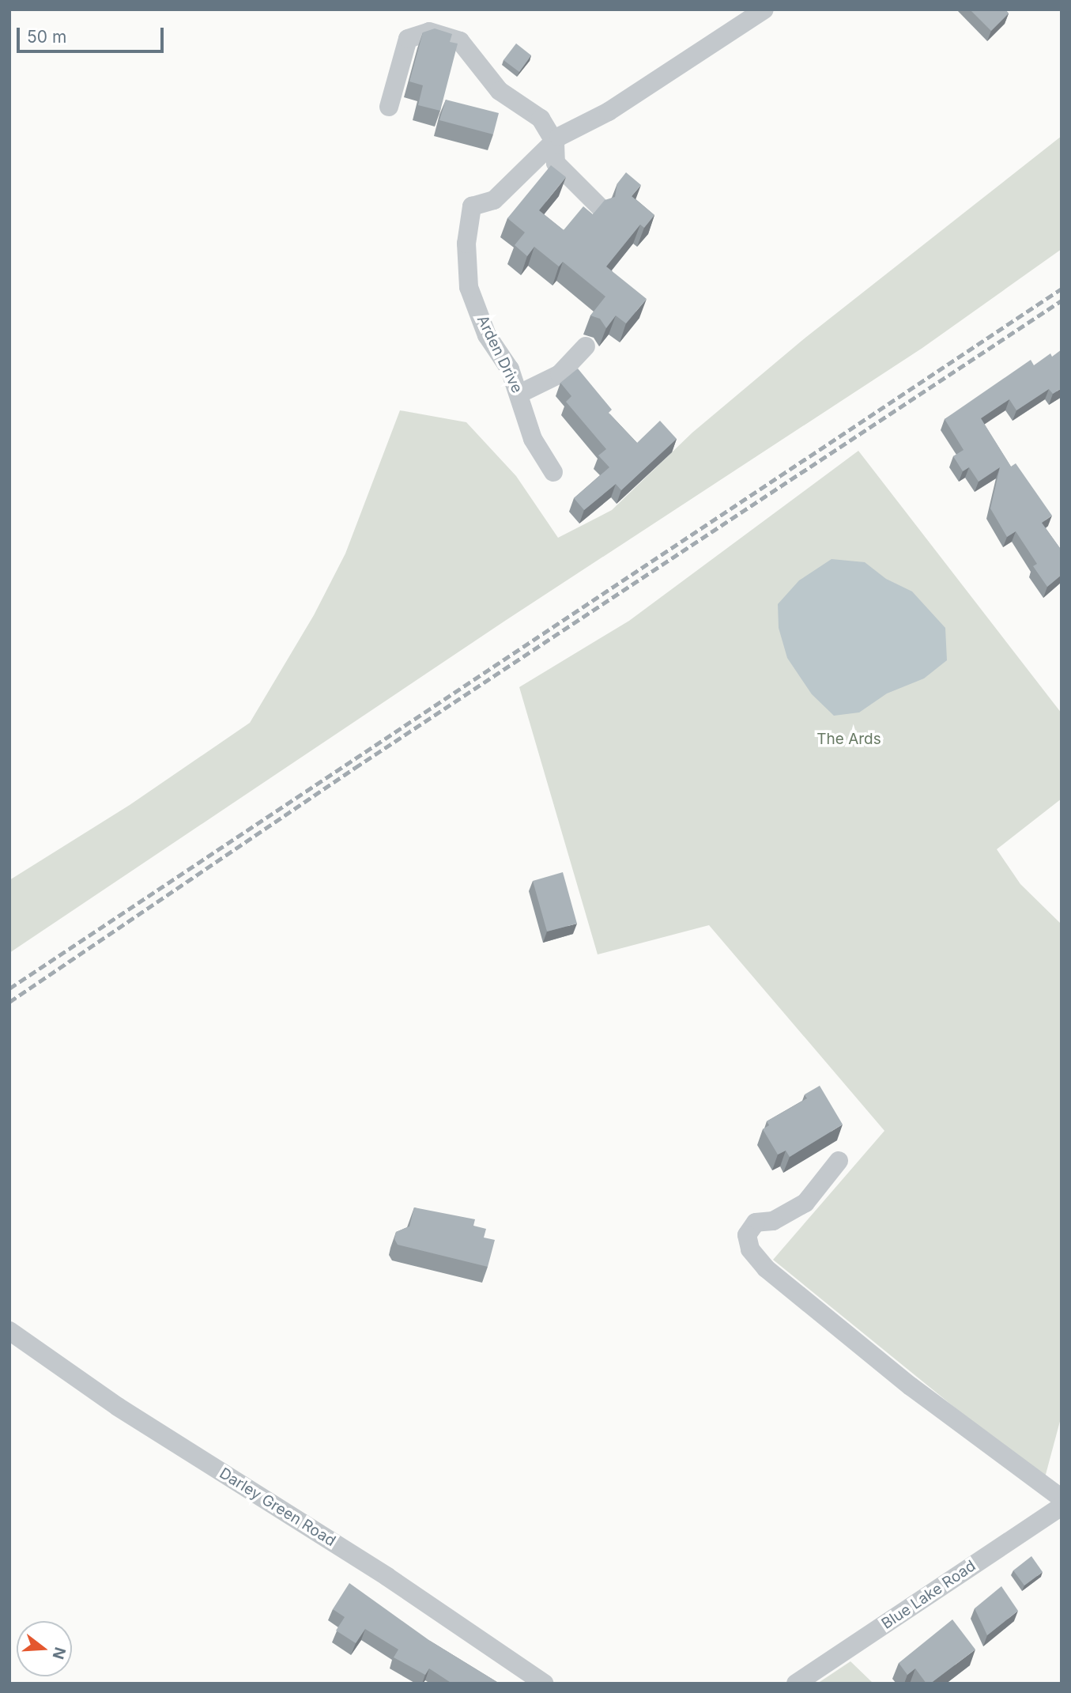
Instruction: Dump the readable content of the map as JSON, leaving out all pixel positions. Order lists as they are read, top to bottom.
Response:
{
  "streets": {
    "street": ["Arden Drive", "Darley Green Road", "Blue Lake Road"]
  },
  "parks": ["The Ards"],
  "scale_bar": "50 m",
  "north": "right"
}
